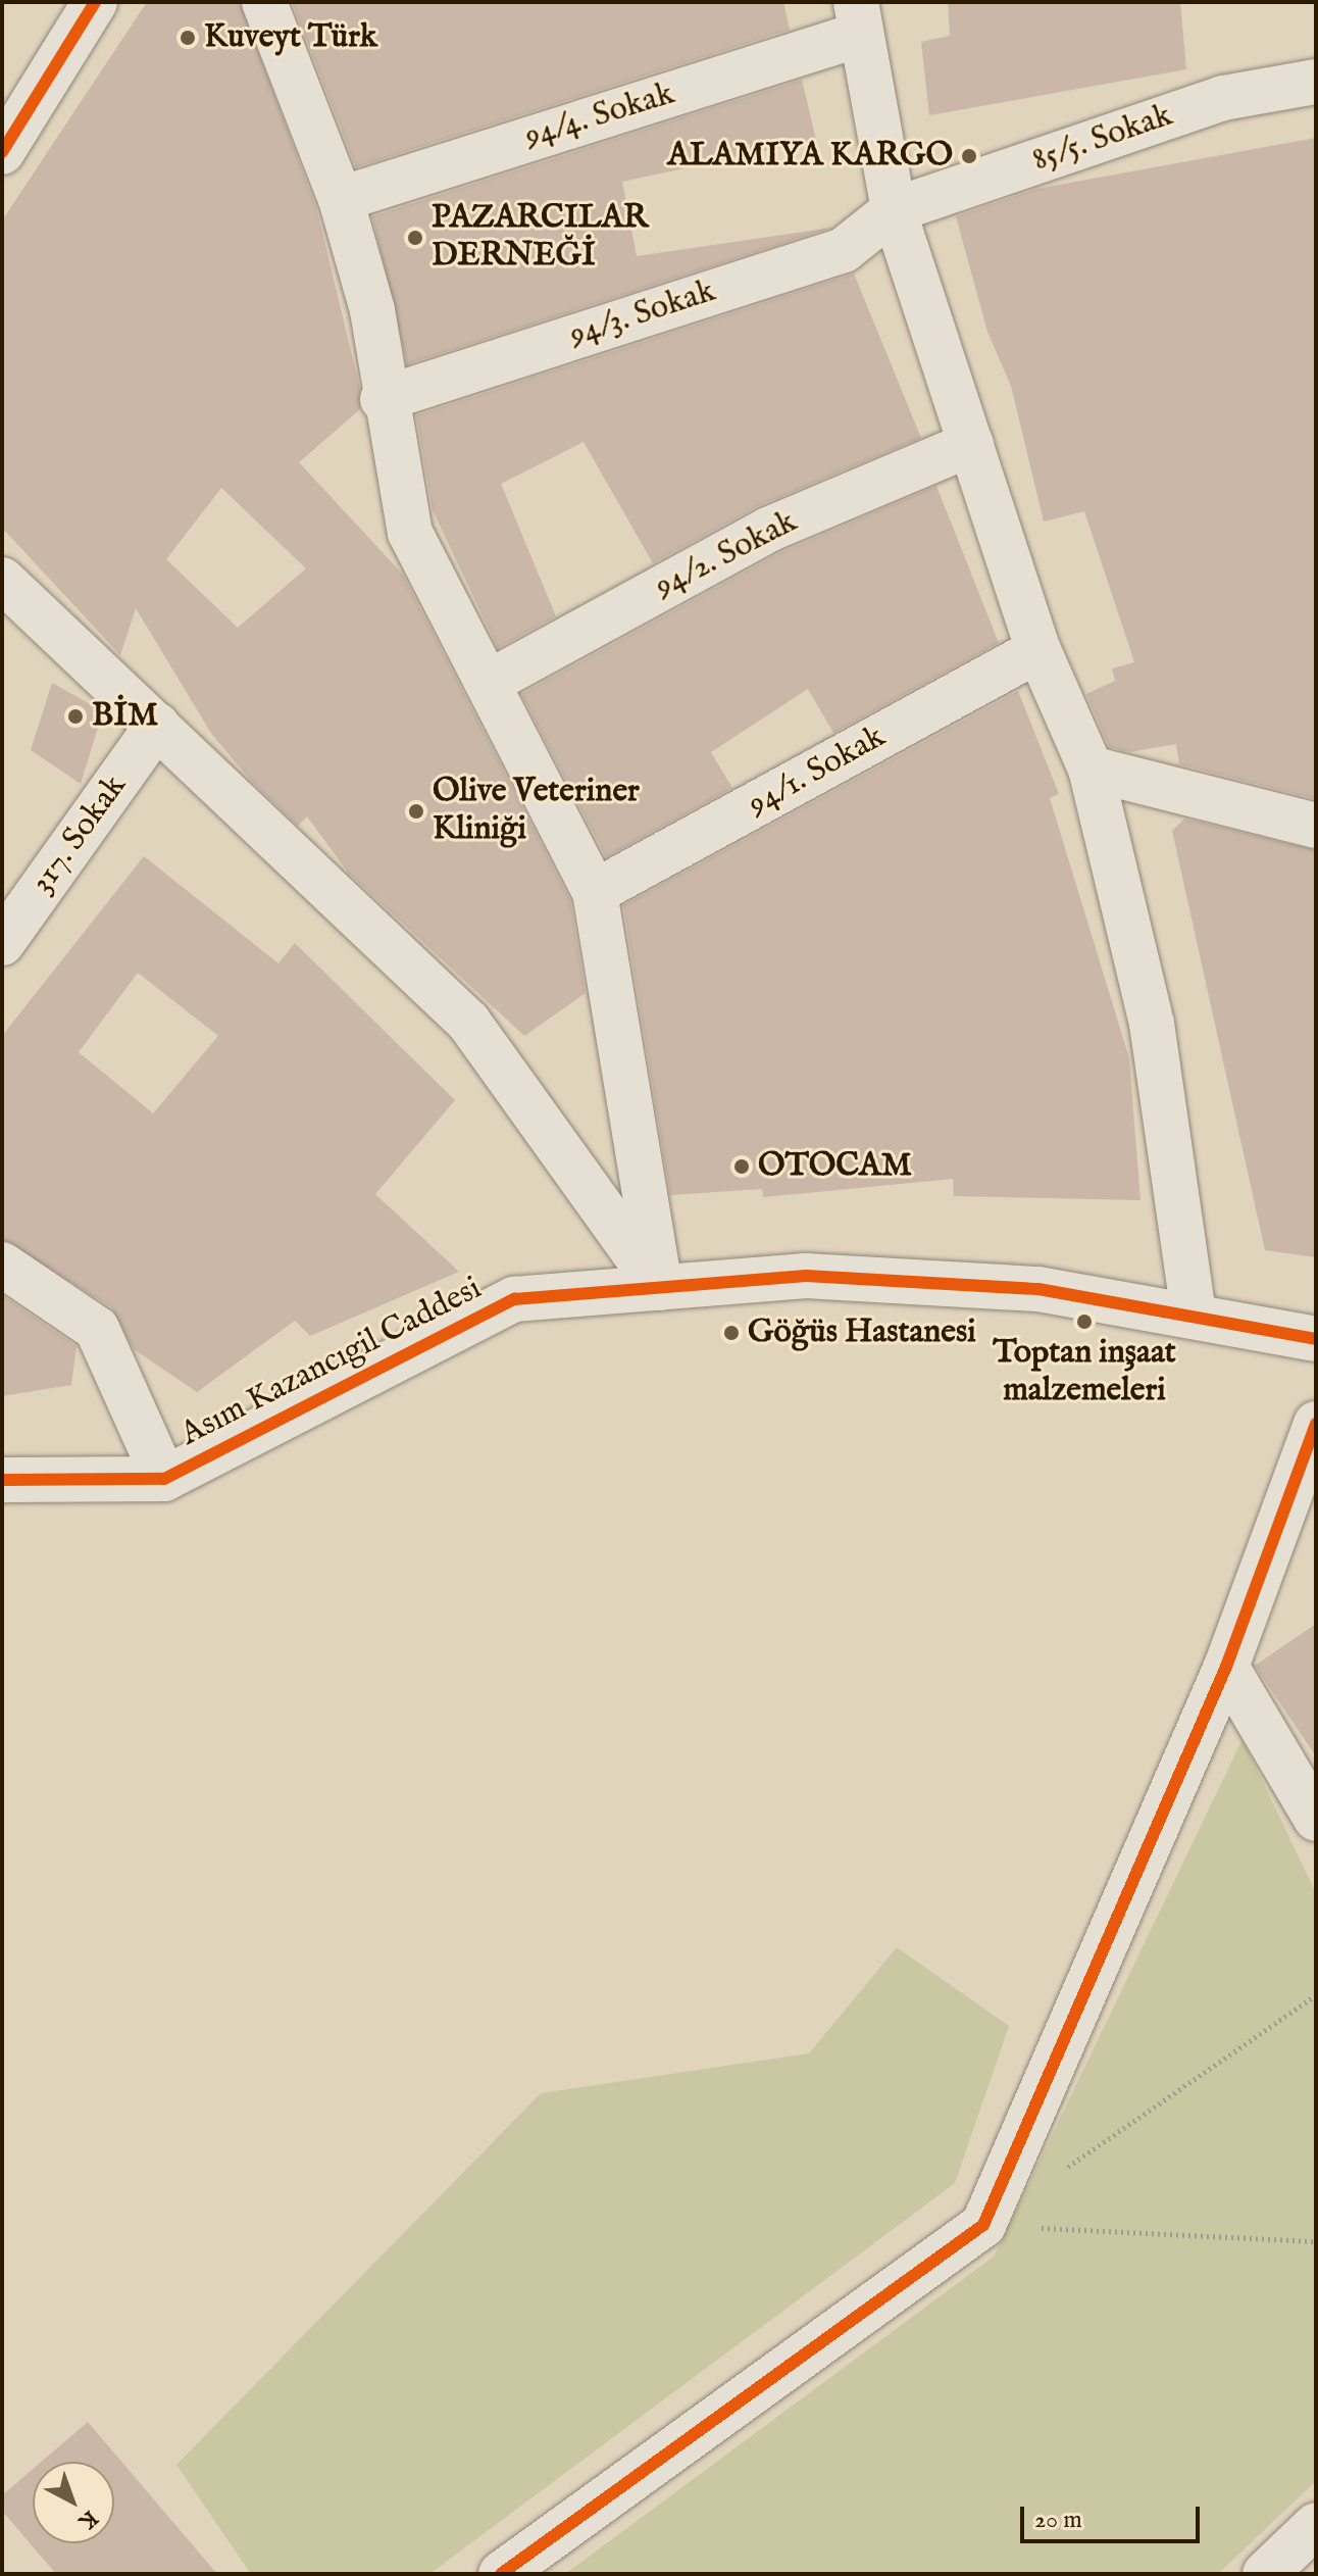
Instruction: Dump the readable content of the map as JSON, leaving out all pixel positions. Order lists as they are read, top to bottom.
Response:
{
  "streets": {
    "street": [
      "94/4. Sokak",
      "85/5. Sokak",
      "94/3. Sokak",
      "94/2. Sokak",
      "94/1. Sokak",
      "317. Sokak",
      "Asım Kazancıgil Caddesi"
    ]
  },
  "crossings": [
    ["85/5. Sokak", "94/3. Sokak"]
  ],
  "places": [
    "Kuveyt Türk",
    "ALAMIYA KARGO",
    "PAZARCILAR DERNEĞİ",
    "BİM",
    "Olive Veteriner Kliniği",
    "OTOCAM",
    "Toptan inşaat malzemeleri",
    "Göğüs Hastanesi"
  ],
  "scale_bar": "20 m",
  "north": "bottom right"
}
